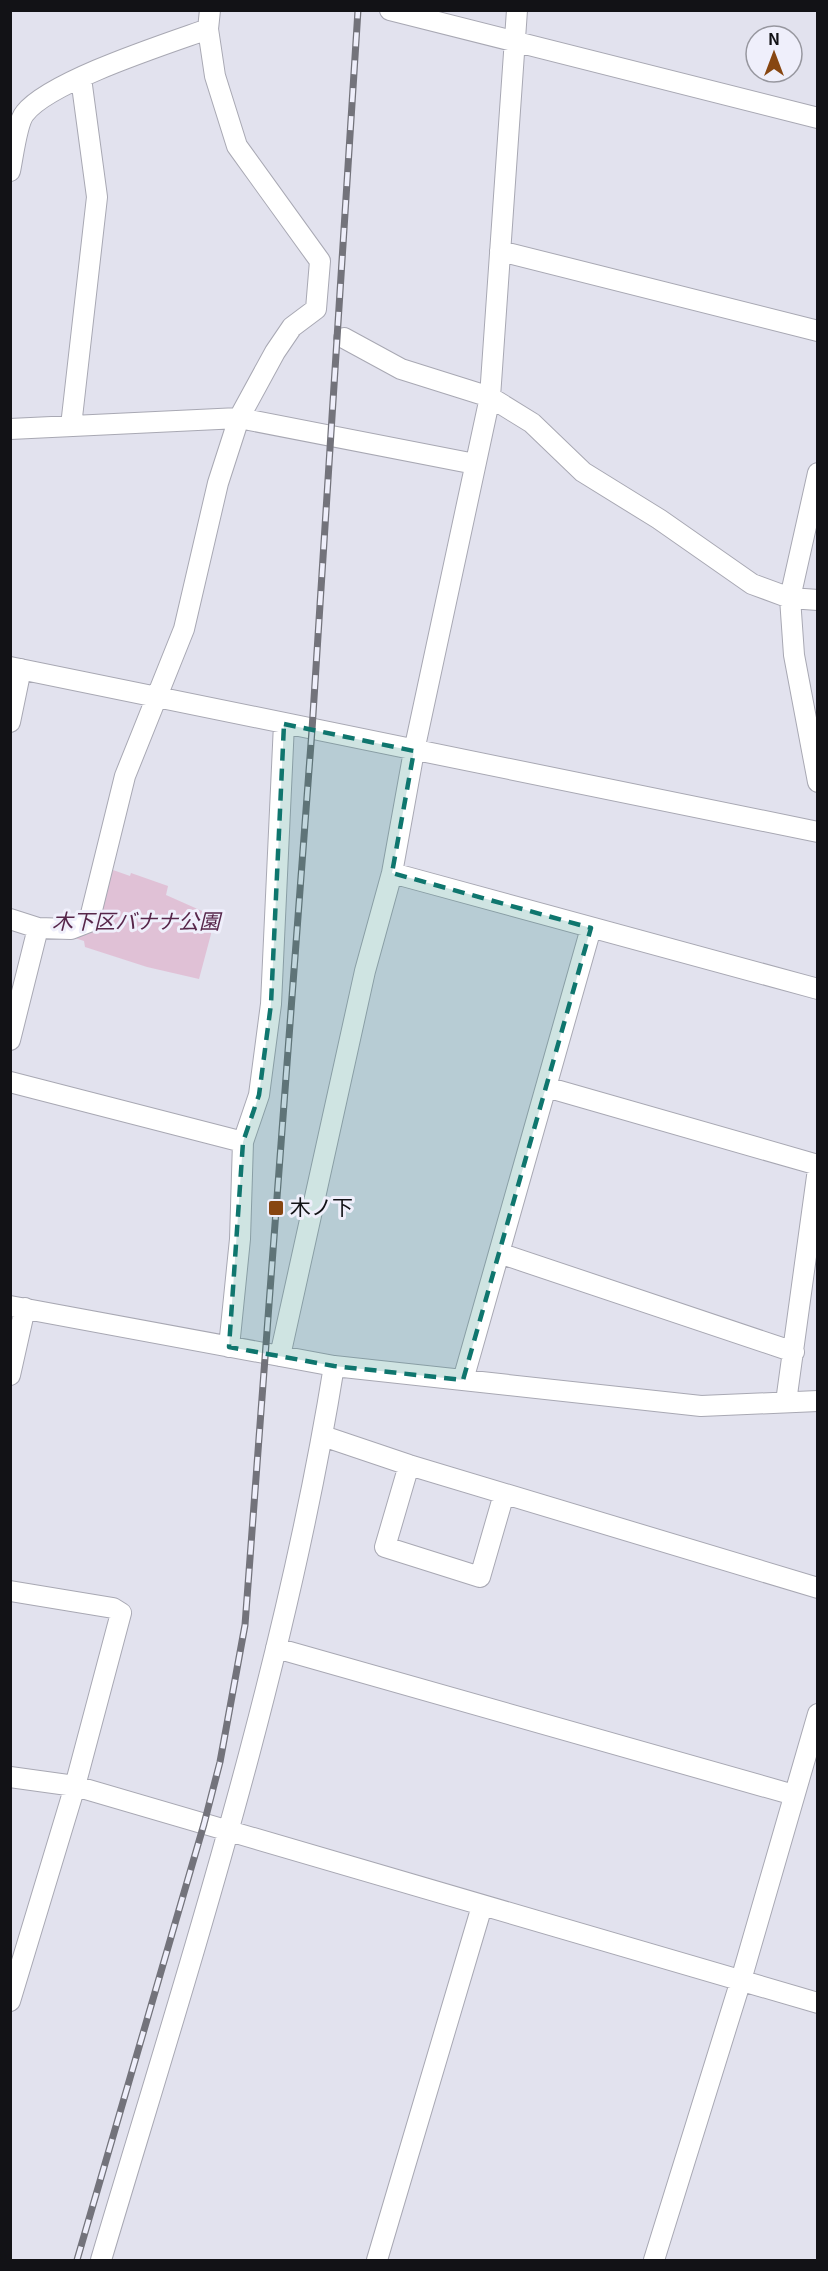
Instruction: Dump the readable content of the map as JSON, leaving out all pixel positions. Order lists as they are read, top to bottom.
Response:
{
  "parks": ["木下区バナナ公園"],
  "places": {
    "transit": ["木ノ下"]
  },
  "north": "top"
}
